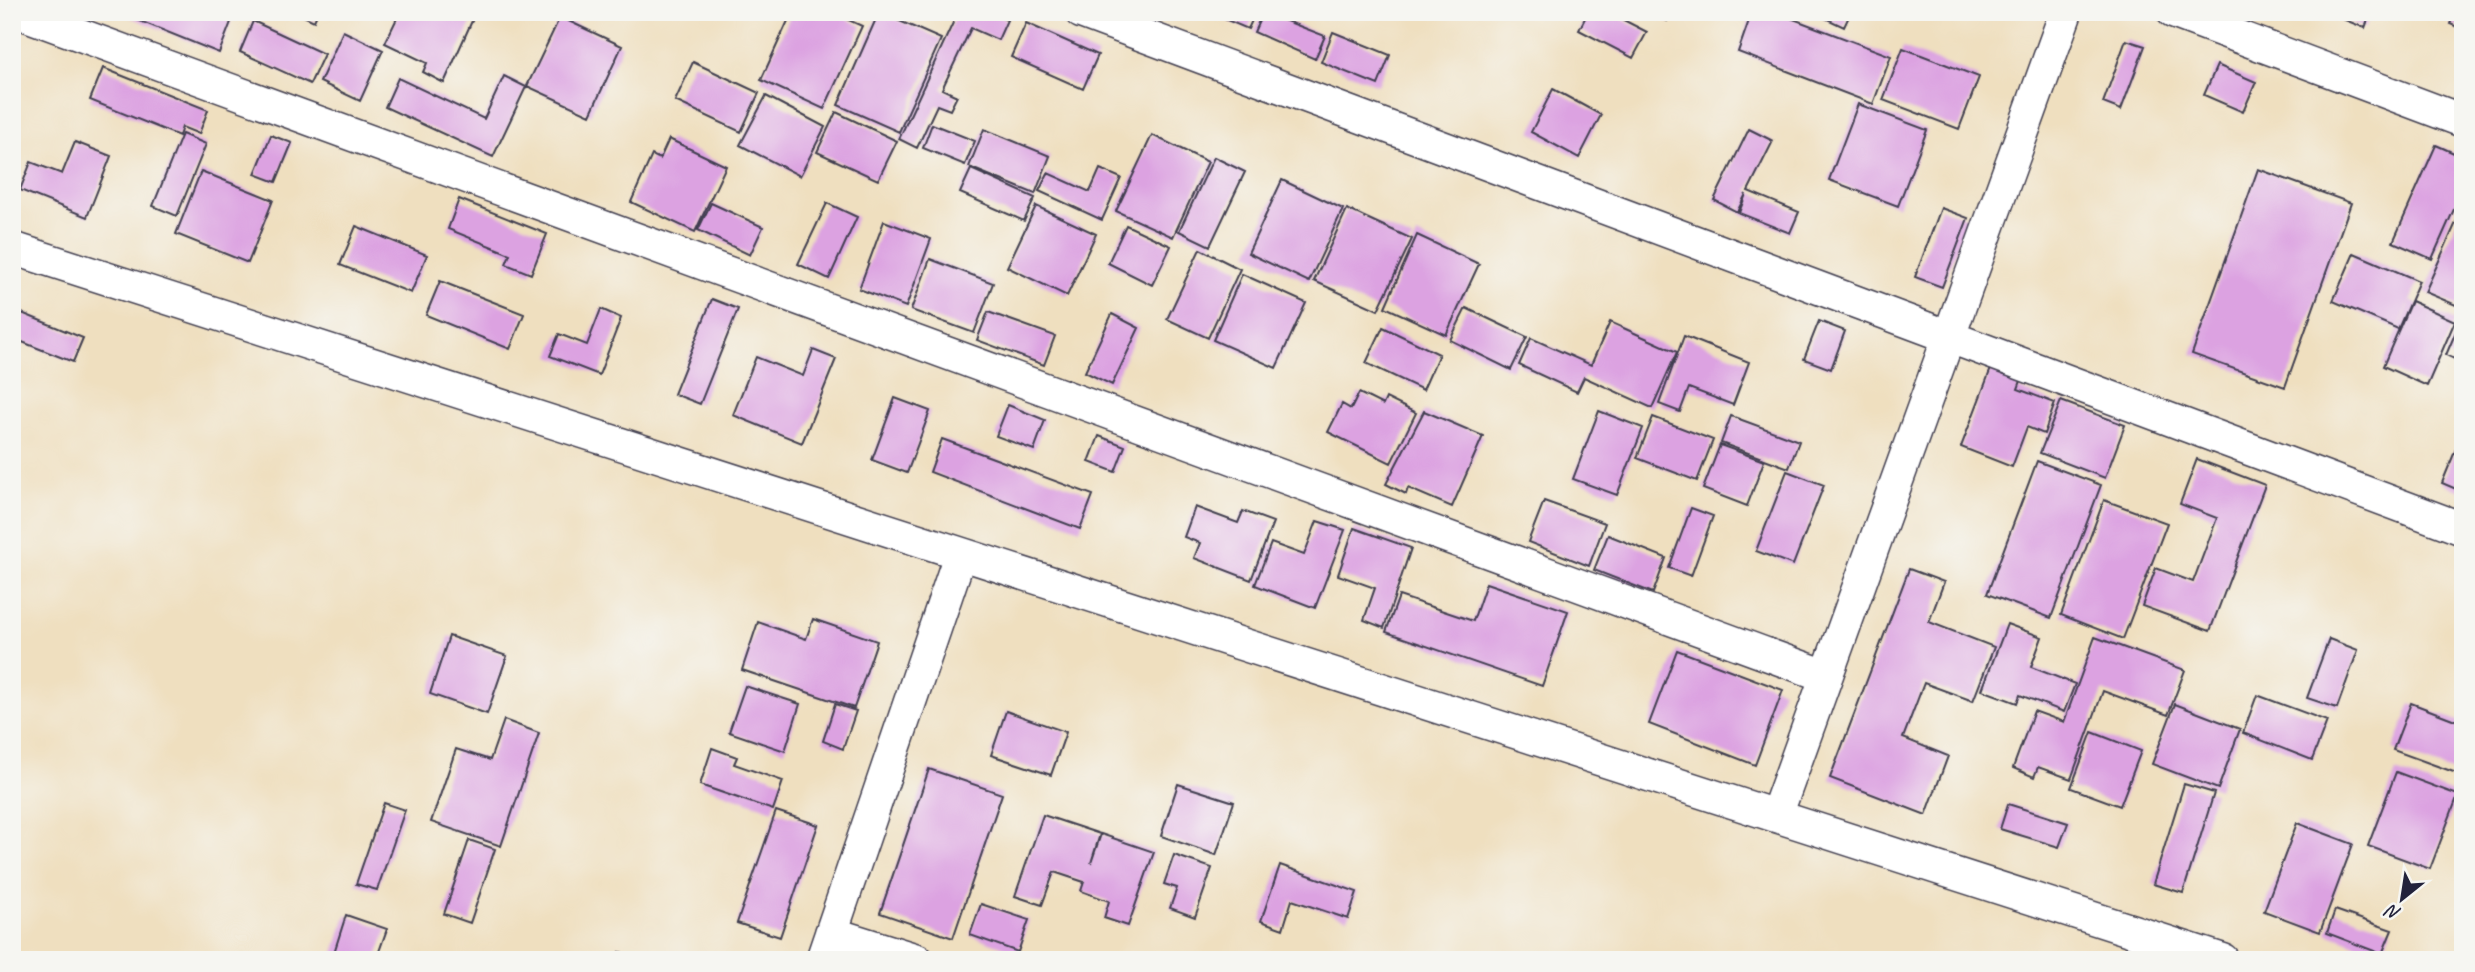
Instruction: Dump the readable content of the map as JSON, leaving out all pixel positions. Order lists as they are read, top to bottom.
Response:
{
  "north": "bottom left"
}
